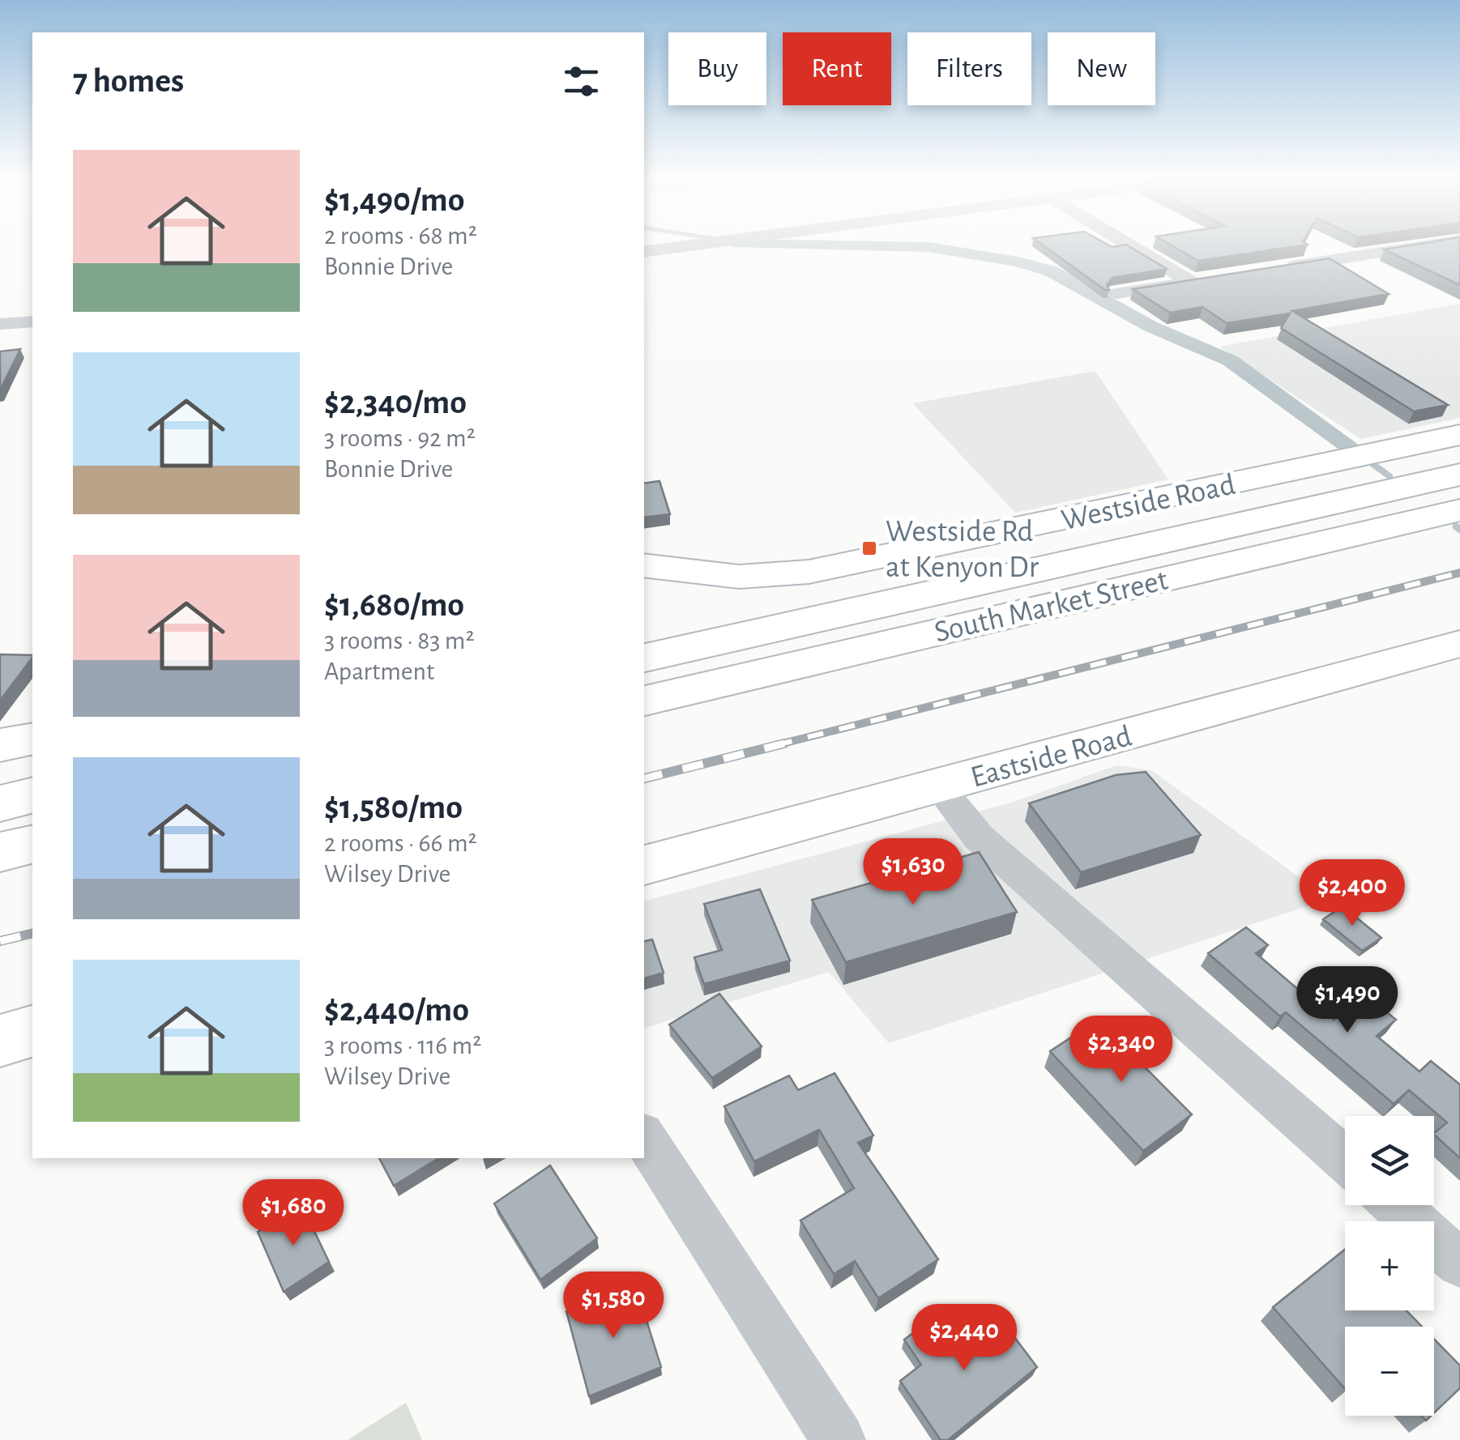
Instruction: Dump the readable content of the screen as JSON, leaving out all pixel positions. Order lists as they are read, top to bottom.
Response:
{
  "streets": {
    "main road": ["Westside Road", "South Market Street", "Eastside Road"]
  },
  "places": {
    "transit": ["Westside Rd at Kenyon Dr"]
  },
  "page": {
    "chip": [
      "Buy",
      "Rent",
      "Filters",
      "New"
    ],
    "heading": "7 homes",
    "list": [
      {
        "name": "$1,490/mo",
        "note": "2 rooms · 68 m² · Bonnie Drive"
      },
      {
        "name": "$2,340/mo",
        "note": "3 rooms · 92 m² · Bonnie Drive"
      },
      {
        "name": "$1,680/mo",
        "note": "3 rooms · 83 m² · Apartment"
      },
      {
        "name": "$1,580/mo",
        "note": "2 rooms · 66 m² · Wilsey Drive"
      },
      {
        "name": "$2,440/mo",
        "note": "3 rooms · 116 m² · Wilsey Drive"
      }
    ],
    "price": [
      "$1,630",
      "$2,400",
      "$1,490",
      "$2,340",
      "$1,680",
      "$1,580",
      "$2,440"
    ],
    "map_buttons": ["+", "−"]
  }
}
